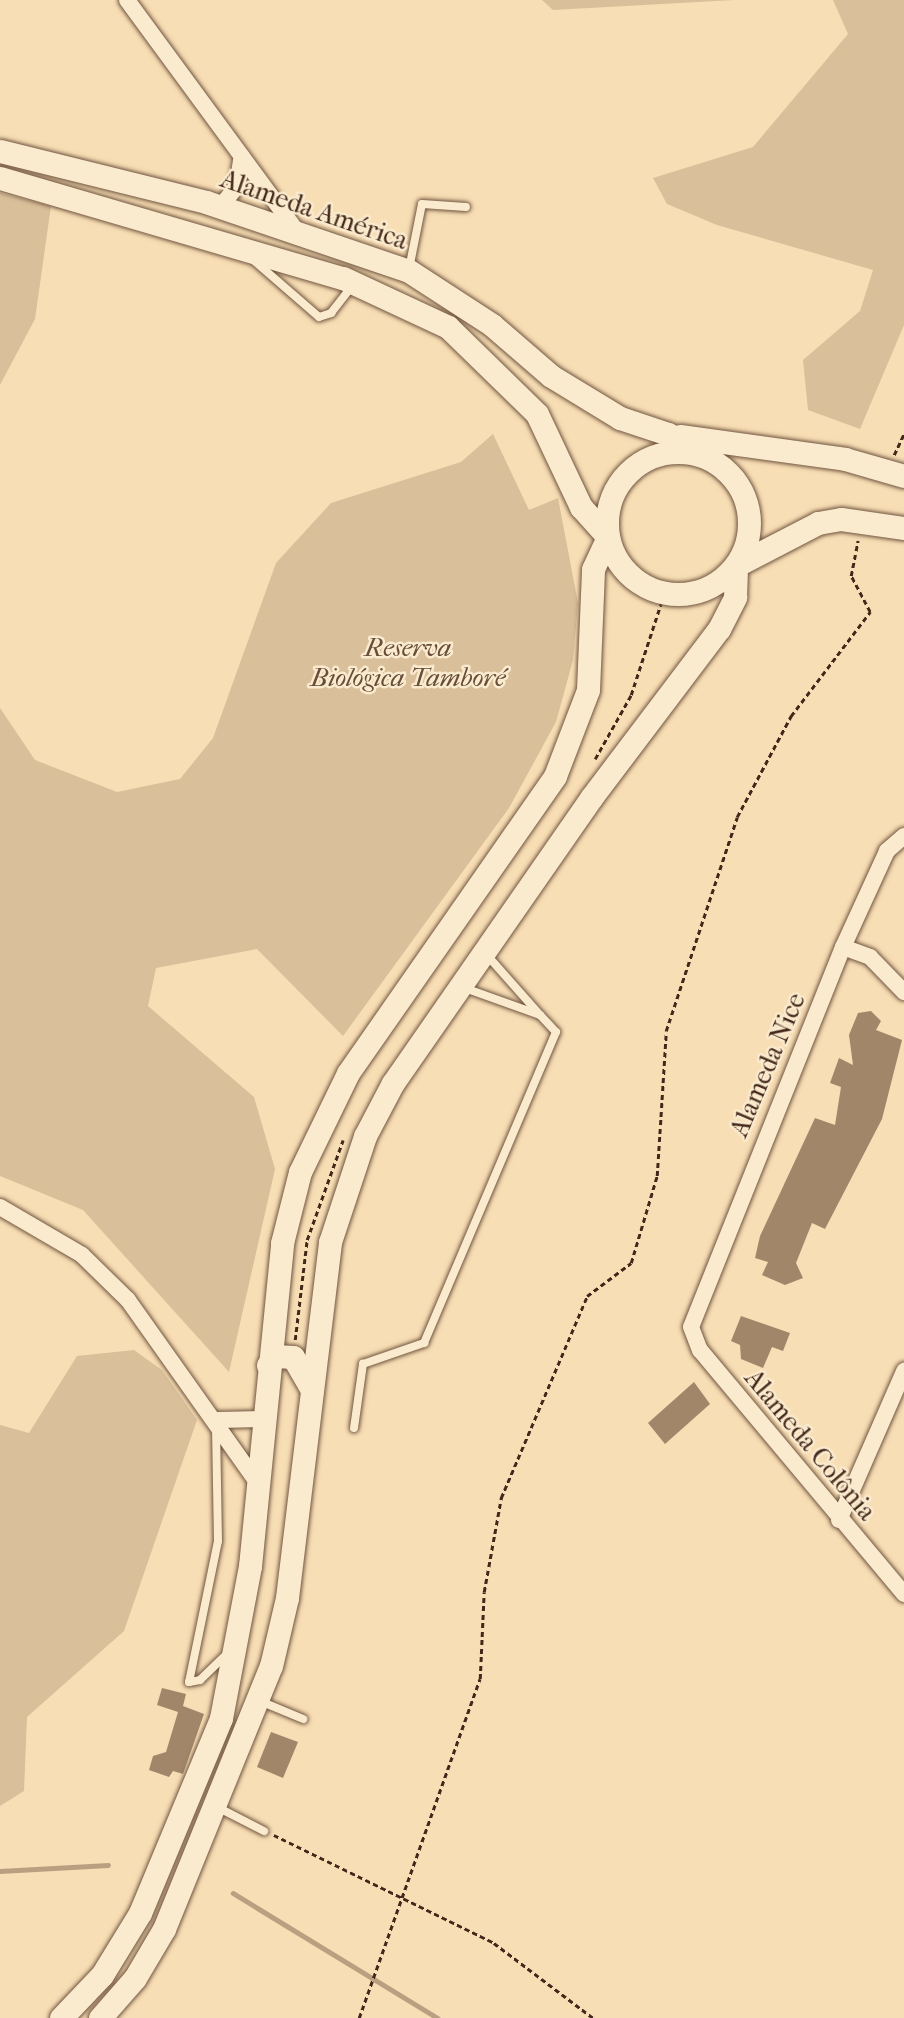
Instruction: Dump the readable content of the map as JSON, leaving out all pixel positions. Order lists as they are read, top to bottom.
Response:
{
  "streets": {
    "main road": ["Alameda América"],
    "street": ["Alameda Nice", "Alameda Colônia"]
  },
  "crossings": [
    ["Alameda Nice", "Alameda Colônia"]
  ],
  "parks": ["Reserva Biológica Tamboré"]
}
